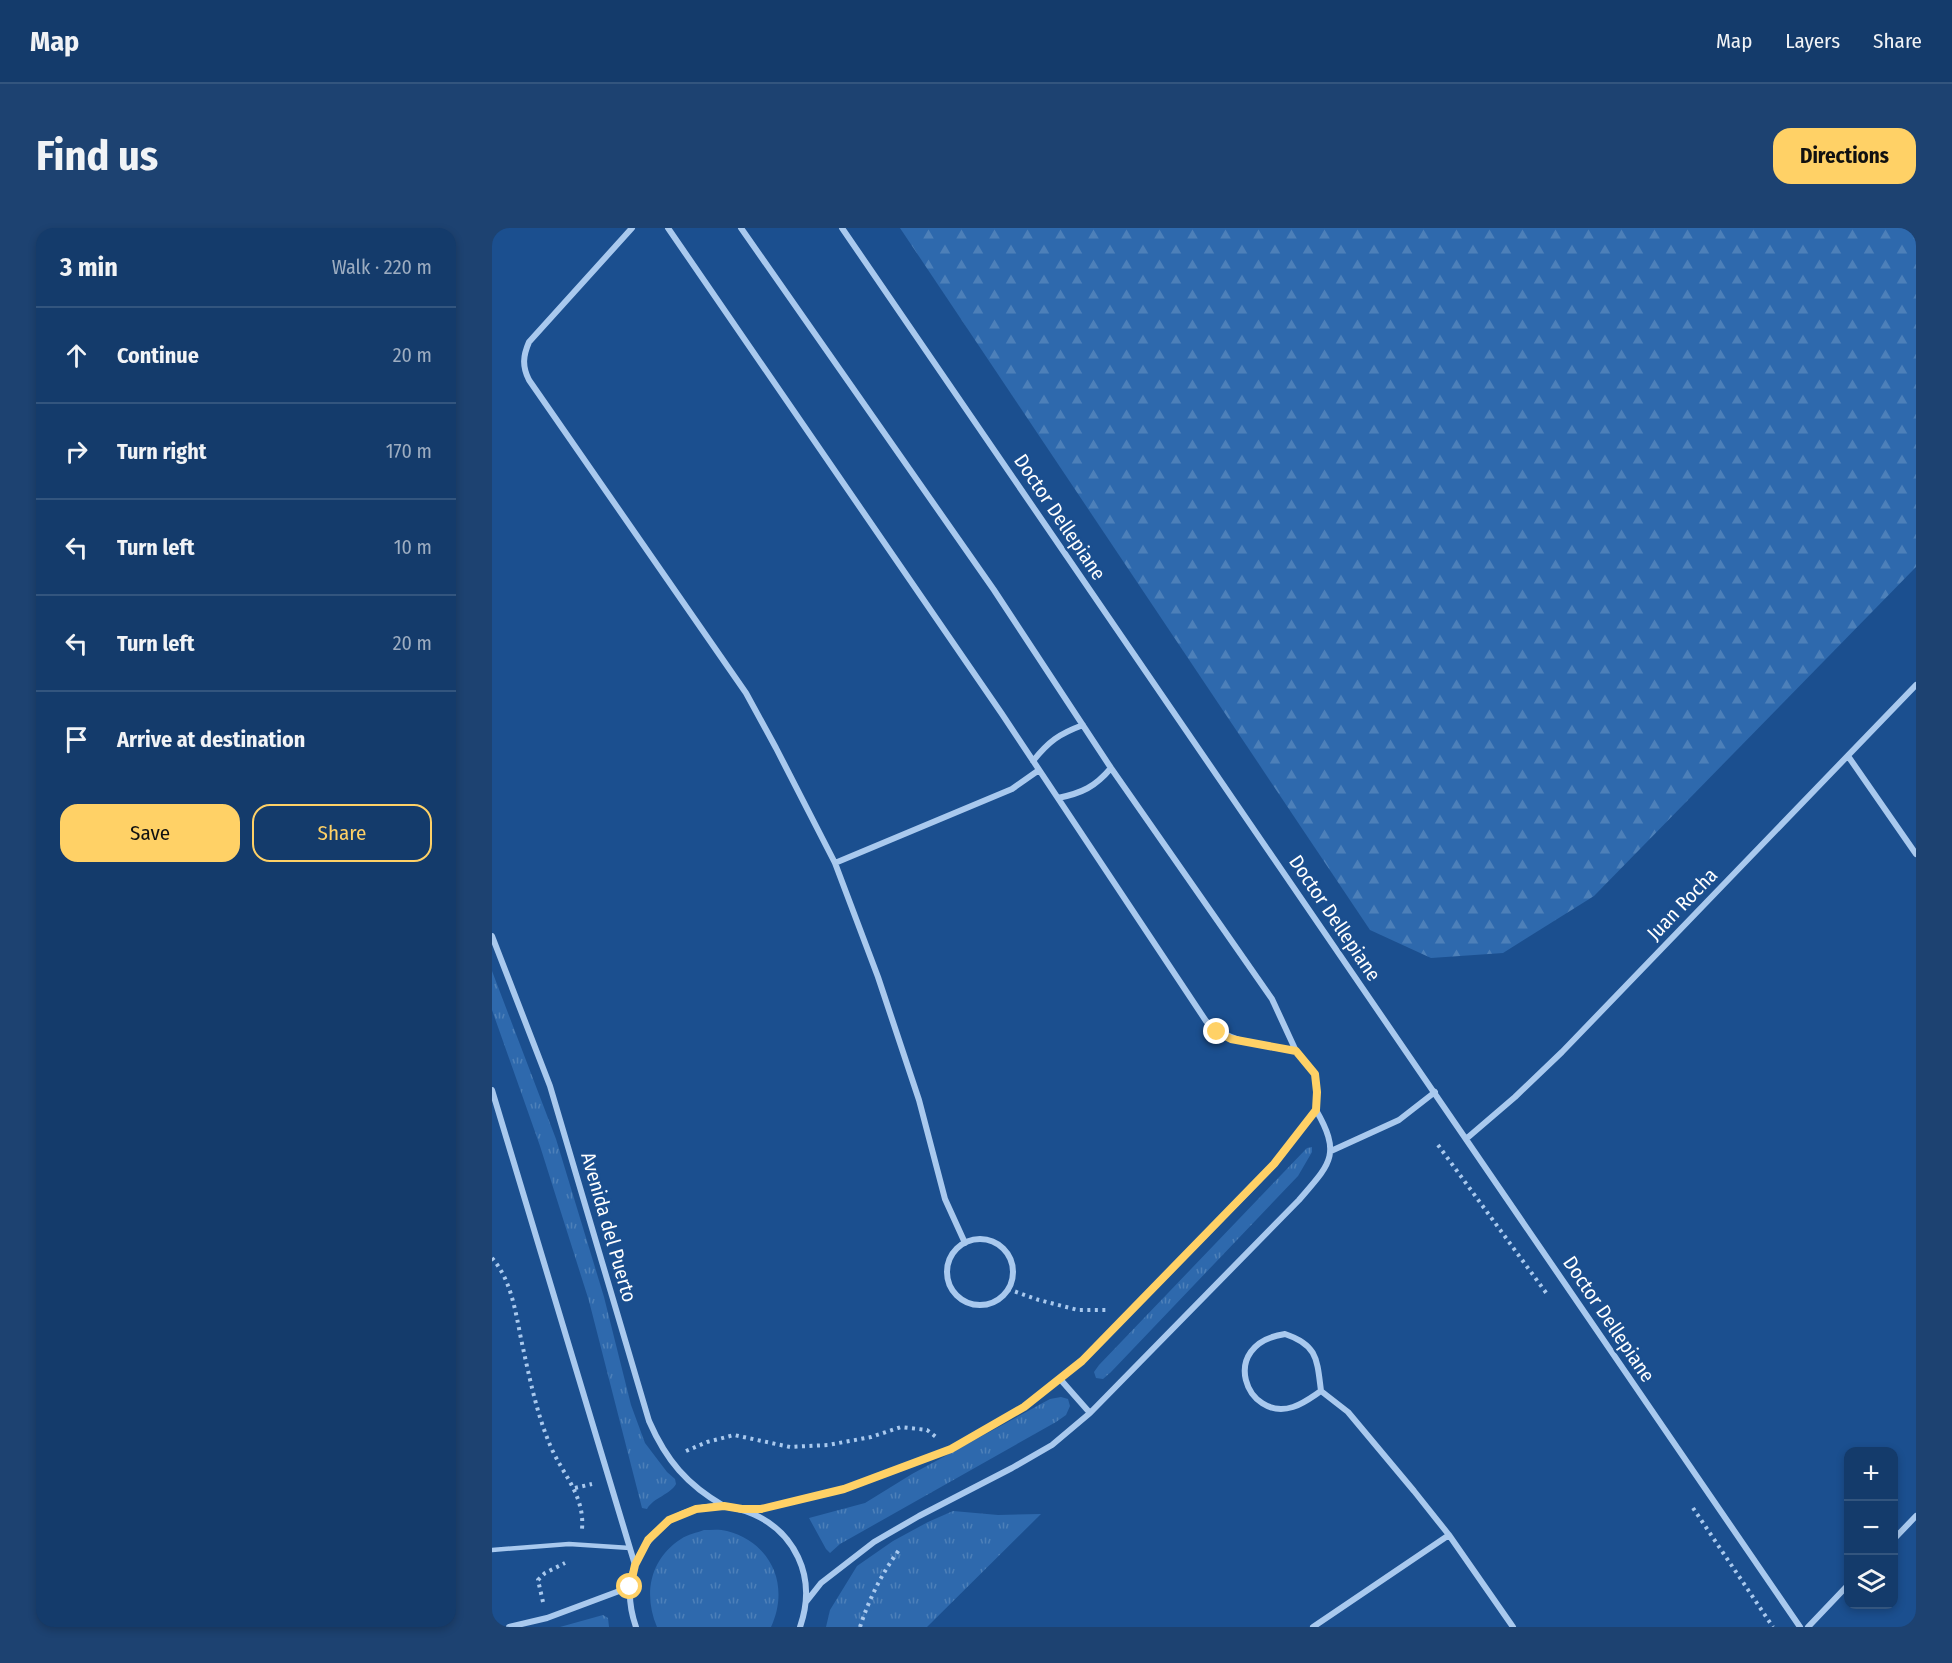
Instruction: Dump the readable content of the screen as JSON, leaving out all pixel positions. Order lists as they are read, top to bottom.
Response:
{
  "streets": {
    "street": ["Doctor Dellepiane", "Juan Rocha", "Avenida del Puerto"]
  },
  "crossings": [
    ["Doctor Dellepiane", "Juan Rocha"]
  ],
  "page": {
    "header": "Map",
    "nav": ["Map", "Layers", "Share"],
    "buttons": [
      "Directions",
      ["Save", "Share"]
    ],
    "title": "Find us",
    "heading": ["3 min", "Walk · 220 m"],
    "list": [
      ["Continue", "20 m"],
      ["Turn right", "170 m"],
      ["Turn left", "10 m"],
      ["Turn left", "20 m"],
      "Arrive at destination"
    ],
    "map_buttons": ["+", "−"]
  }
}
